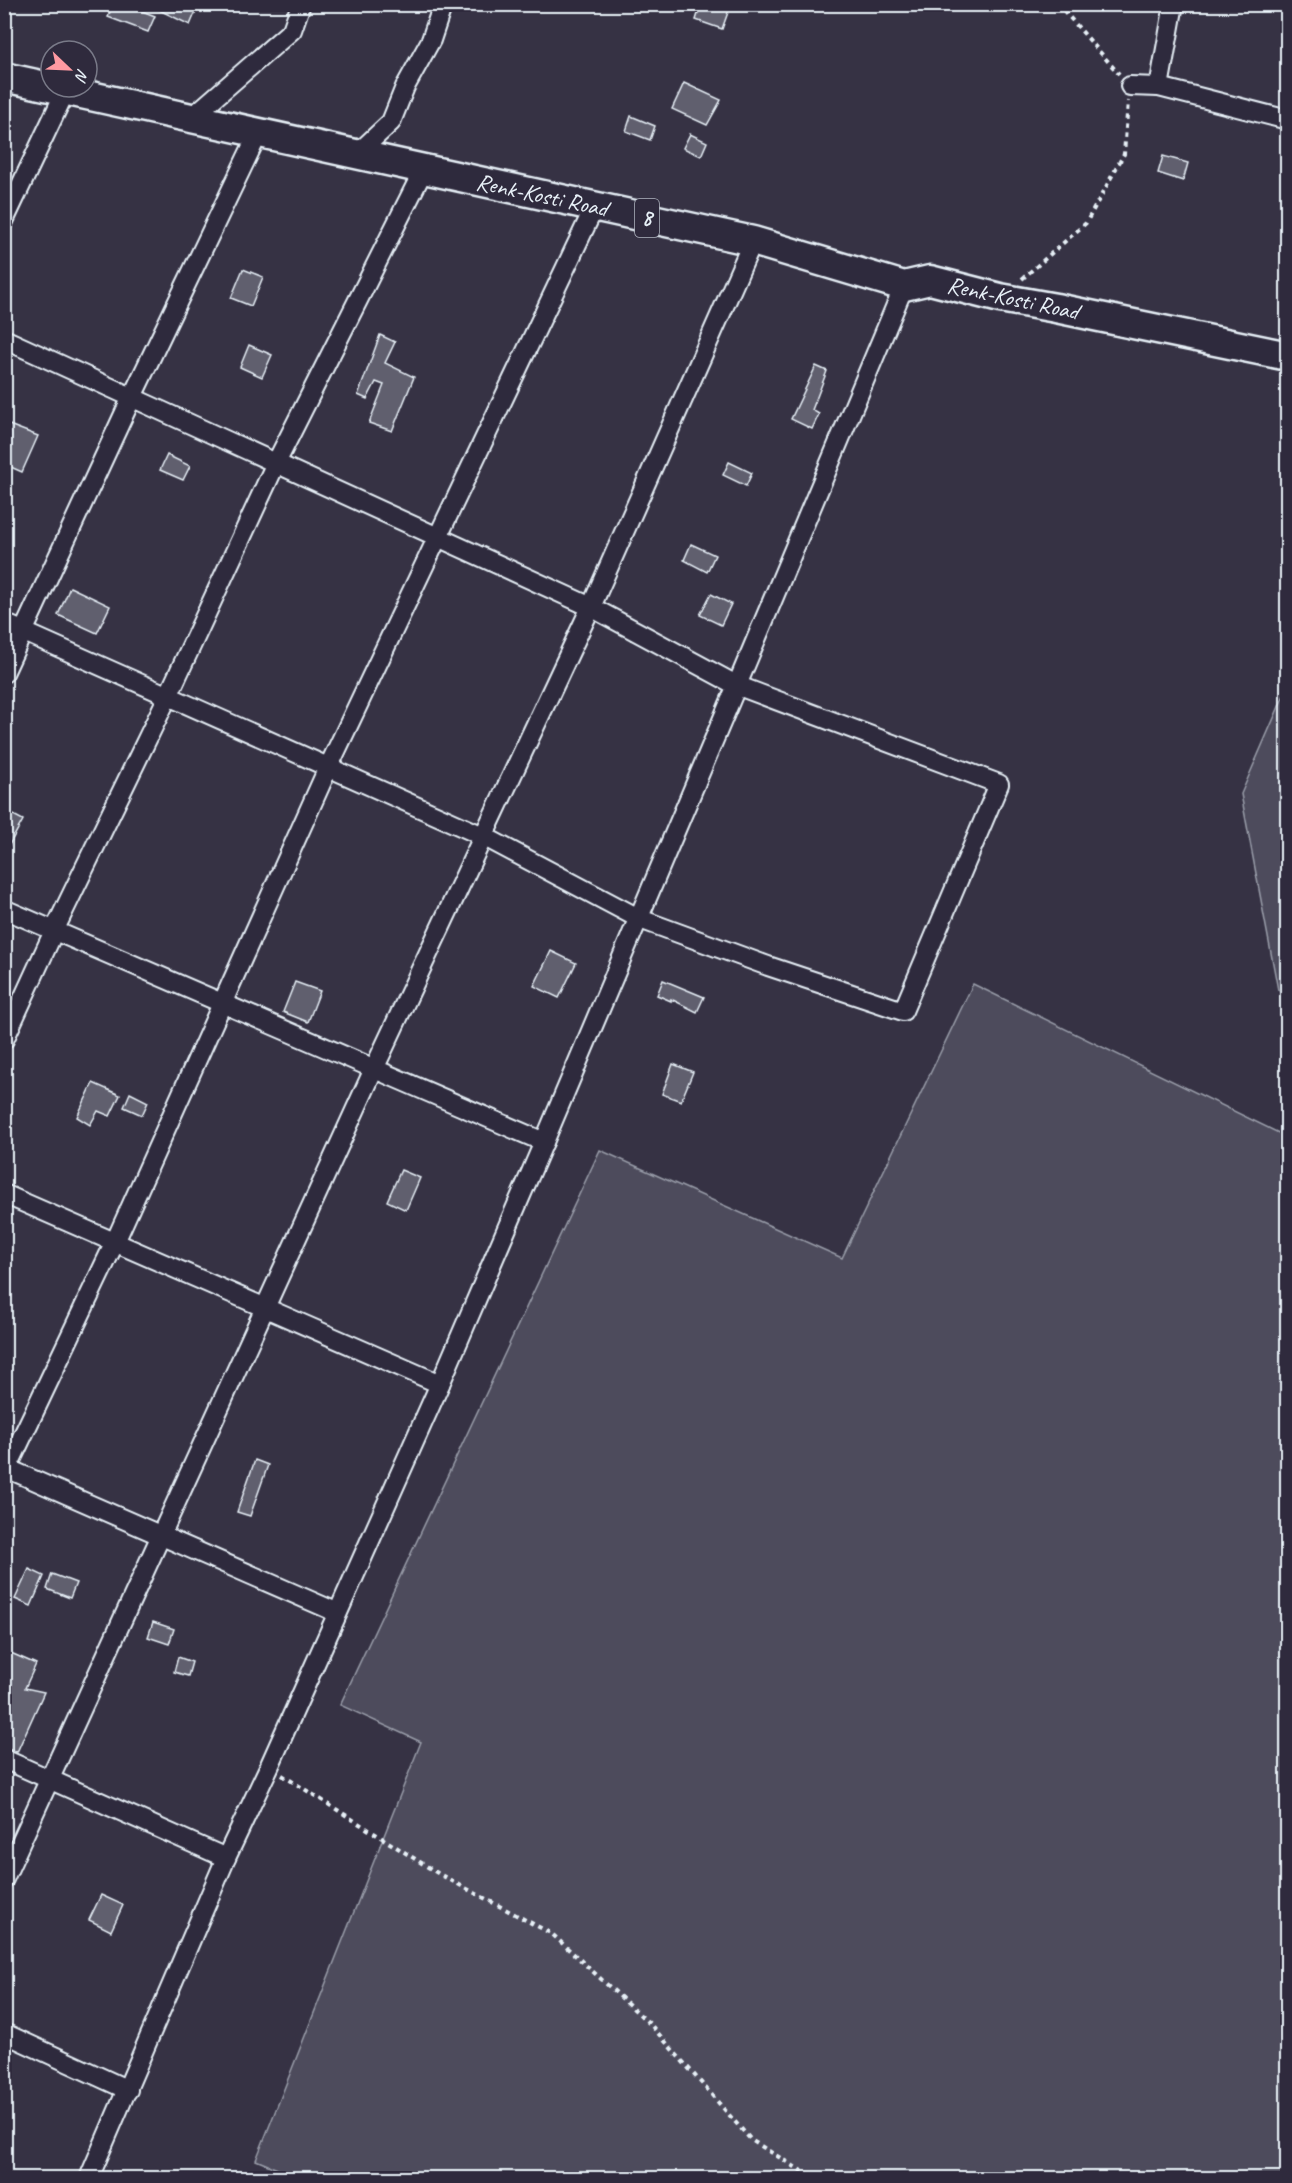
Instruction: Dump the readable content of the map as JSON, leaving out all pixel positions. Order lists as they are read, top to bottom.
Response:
{
  "streets": {
    "main road": ["Renk-Kosti Road", "8"]
  },
  "north": "bottom right"
}
